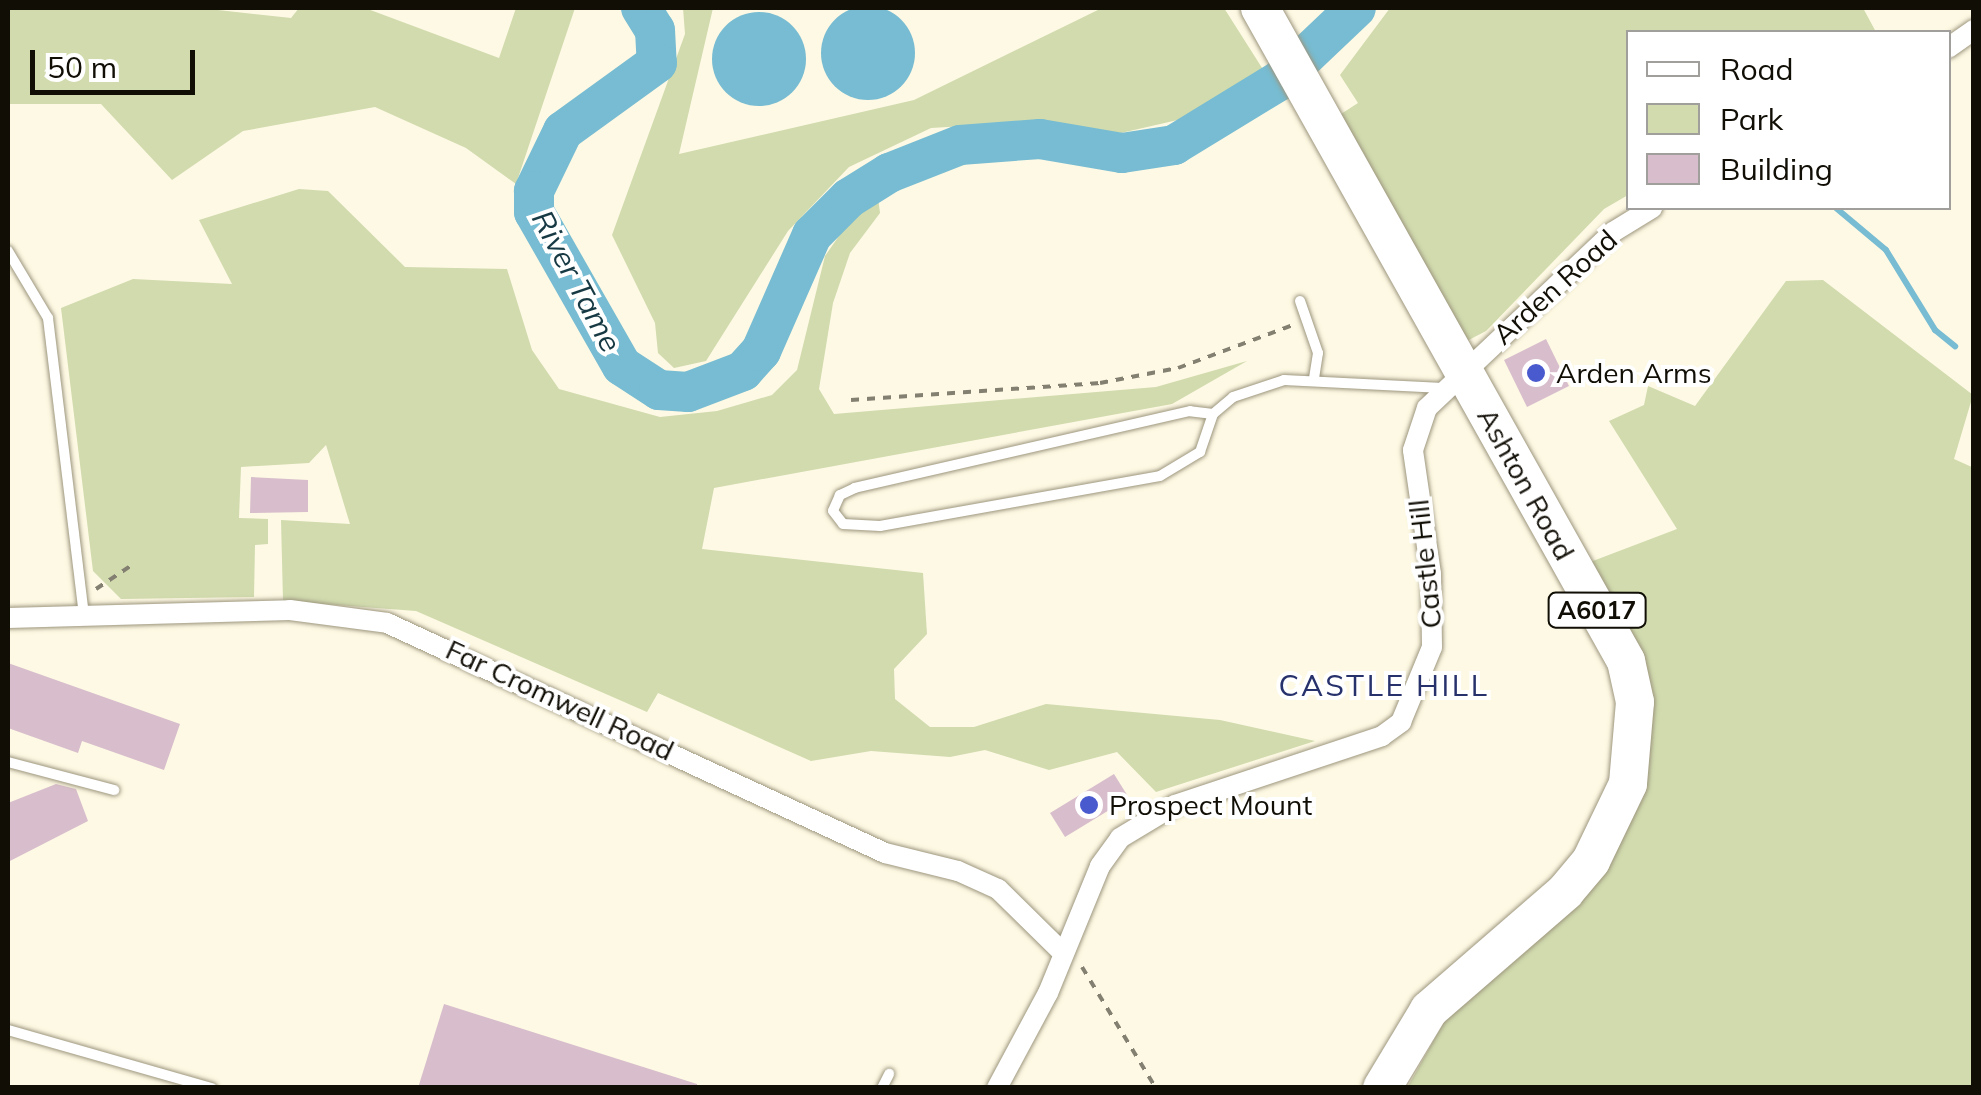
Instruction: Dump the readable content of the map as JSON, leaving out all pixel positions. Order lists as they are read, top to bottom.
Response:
{
  "streets": {
    "highway": ["Ashton Road", "A6017"],
    "street": ["Arden Road", "Castle Hill", "Far Cromwell Road"]
  },
  "crossings": [
    ["Arden Road", "Ashton Road"],
    ["Arden Road", "Castle Hill"],
    ["Ashton Road", "Castle Hill"],
    ["Castle Hill", "Far Cromwell Road"]
  ],
  "districts": ["CASTLE HILL"],
  "water": ["River Tame"],
  "places": ["Arden Arms", "Prospect Mount"],
  "legend": ["Road", "Park", "Building"],
  "scale_bar": "50 m"
}
